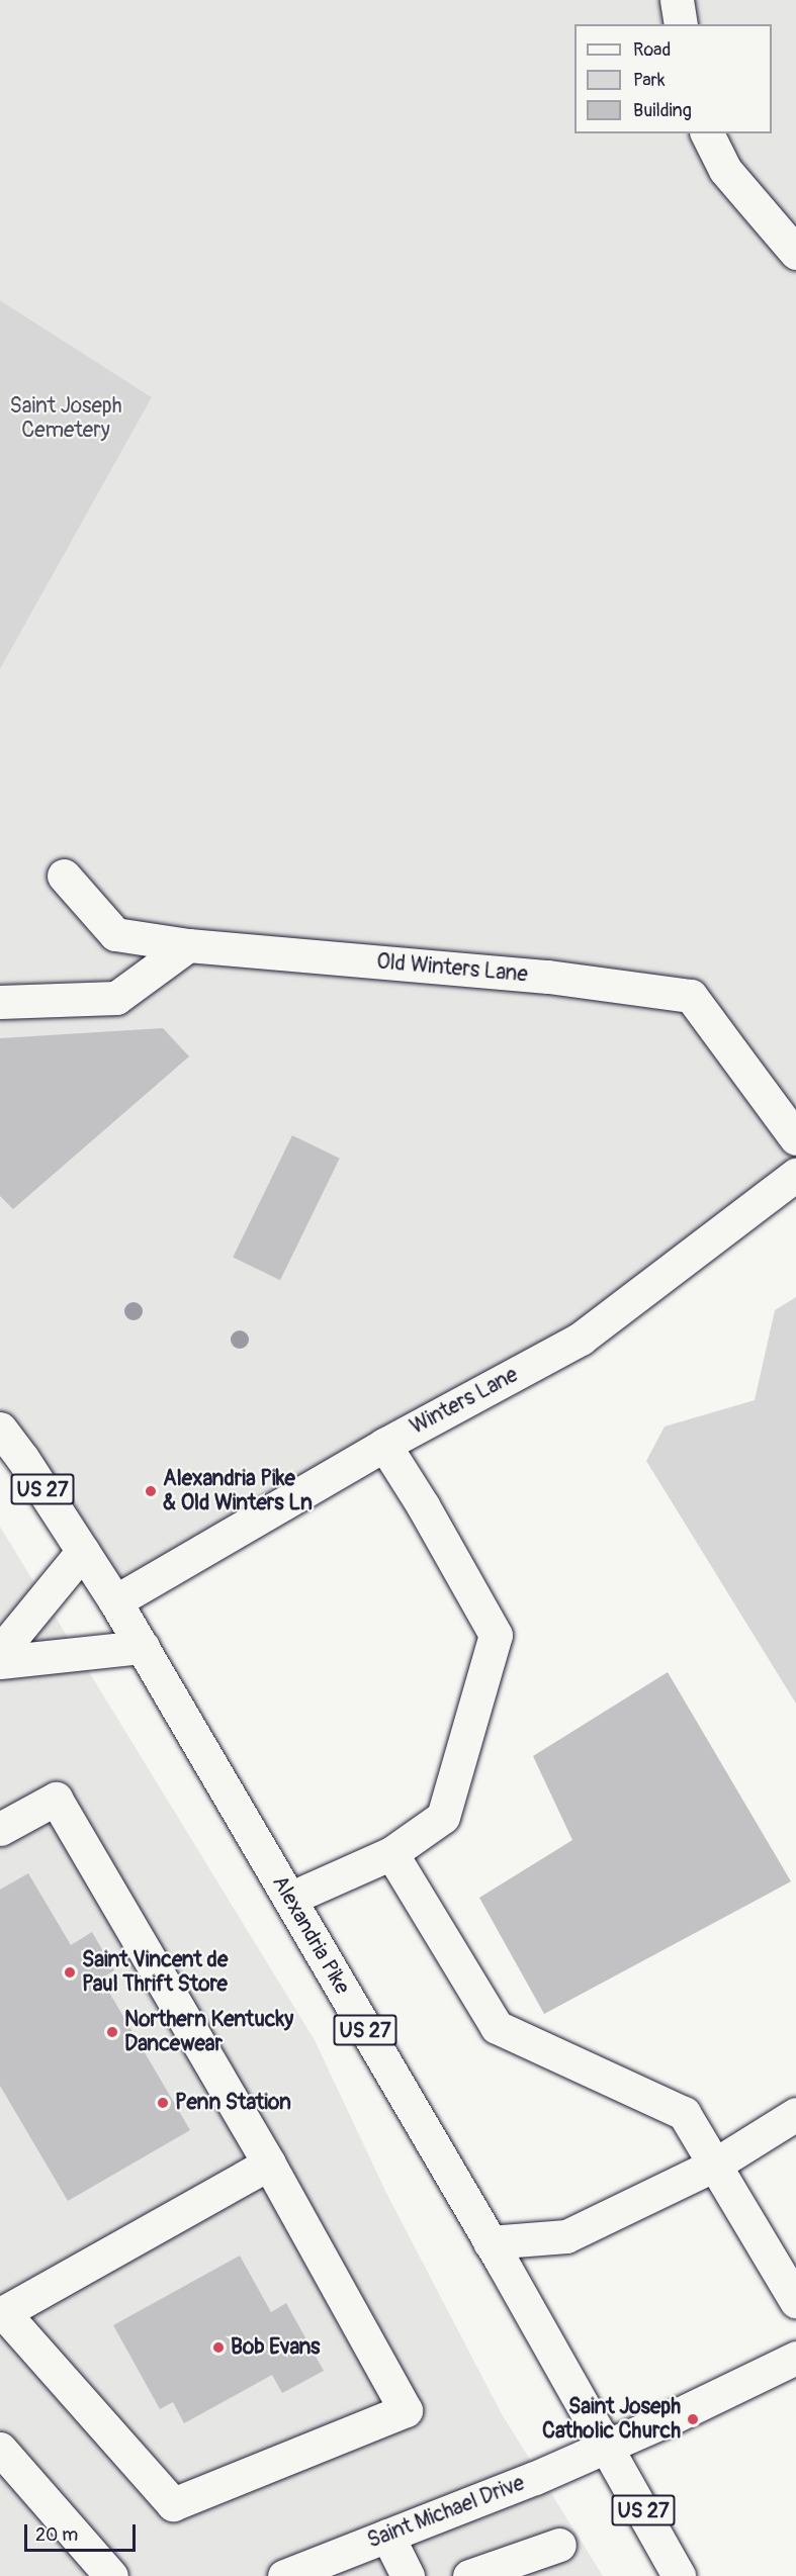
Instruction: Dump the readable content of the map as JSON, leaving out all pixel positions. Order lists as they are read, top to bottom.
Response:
{
  "streets": {
    "main road": [
      "Old Winters Lane",
      "Winters Lane",
      "US 27",
      "Alexandria Pike",
      "Saint Michael Drive"
    ]
  },
  "crossings": [
    ["Winters Lane", "Alexandria Pike"],
    ["Alexandria Pike", "Saint Michael Drive"]
  ],
  "parks": ["Saint Joseph Cemetery"],
  "places": [
    "Alexandria Pike & Old Winters Ln",
    "Saint Vincent de Paul Thrift Store",
    "Northern Kentucky Dancewear",
    "Penn Station",
    "Bob Evans",
    "Saint Joseph Catholic Church"
  ],
  "legend": ["Road", "Park", "Building"],
  "scale_bar": "20 m"
}
